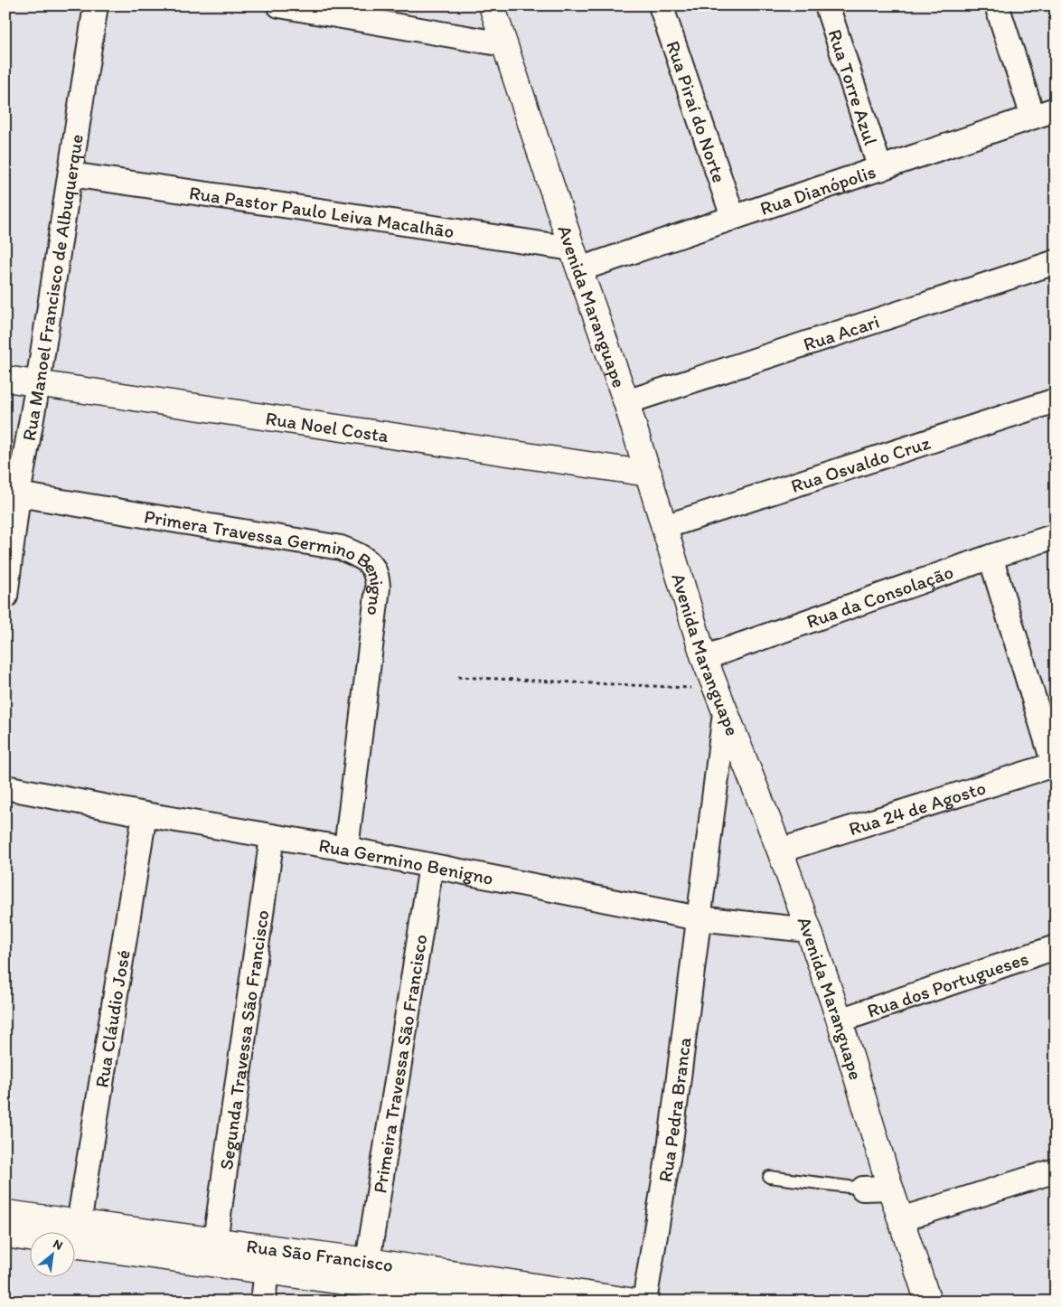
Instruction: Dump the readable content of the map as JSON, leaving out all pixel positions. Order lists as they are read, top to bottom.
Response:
{
  "streets": {
    "street": [
      "Rua Torre Azul",
      "Rua Piraí do Norte",
      "Rua Dianópolis",
      "Rua Pastor Paulo Leiva Macalhão",
      "Rua Manoel Francisco de Albuquerque",
      "Avenida Maranguape",
      "Rua Acari",
      "Rua Noel Costa",
      "Rua Osvaldo Cruz",
      "Primera Travessa Germino Benigno",
      "Rua da Consolação",
      "Rua 24 de Agosto",
      "Rua Germino Benigno",
      "Rua dos Portugueses",
      "Rua Cláudio José",
      "Segunda Travessa São Francisco",
      "Primeira Travessa São Francisco",
      "Rua Pedra Branca",
      "Rua São Francisco"
    ]
  },
  "crossings": [
    ["Rua Torre Azul", "Rua Dianópolis"],
    ["Rua Piraí do Norte", "Rua Dianópolis"],
    ["Rua Dianópolis", "Rua Pastor Paulo Leiva Macalhão"],
    ["Rua Dianópolis", "Avenida Maranguape"],
    ["Rua Pastor Paulo Leiva Macalhão", "Rua Manoel Francisco de Albuquerque"],
    ["Rua Pastor Paulo Leiva Macalhão", "Avenida Maranguape"],
    ["Rua Manoel Francisco de Albuquerque", "Rua Noel Costa"],
    ["Rua Manoel Francisco de Albuquerque", "Primera Travessa Germino Benigno"],
    ["Avenida Maranguape", "Rua Acari"],
    ["Avenida Maranguape", "Rua Noel Costa"],
    ["Avenida Maranguape", "Rua Osvaldo Cruz"],
    ["Avenida Maranguape", "Rua da Consolação"],
    ["Avenida Maranguape", "Rua 24 de Agosto"],
    ["Avenida Maranguape", "Rua Germino Benigno"],
    ["Avenida Maranguape", "Rua dos Portugueses"],
    ["Avenida Maranguape", "Rua Pedra Branca"],
    ["Primera Travessa Germino Benigno", "Rua Germino Benigno"],
    ["Rua Germino Benigno", "Rua Cláudio José"],
    ["Rua Germino Benigno", "Segunda Travessa São Francisco"],
    ["Rua Germino Benigno", "Primeira Travessa São Francisco"],
    ["Rua Germino Benigno", "Rua Pedra Branca"],
    ["Rua Cláudio José", "Rua São Francisco"],
    ["Segunda Travessa São Francisco", "Rua São Francisco"],
    ["Primeira Travessa São Francisco", "Rua São Francisco"]
  ],
  "north": "top right"
}
